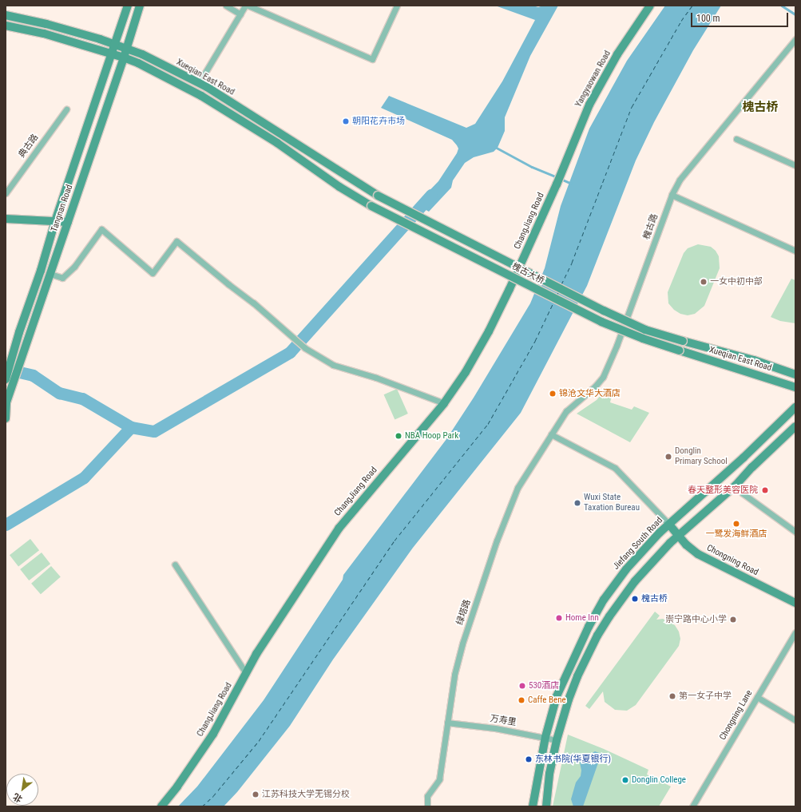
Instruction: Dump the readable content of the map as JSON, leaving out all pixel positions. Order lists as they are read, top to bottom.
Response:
{
  "streets": {
    "main road": [
      "Xueqian East Road",
      "Yangyaowan Road",
      "Tangnan Road",
      "ChangJiang Road",
      "槐古大桥",
      "Jiefang South Road",
      "Chongning Road"
    ],
    "street": [
      "典古路",
      "槐古路",
      "绿塔路",
      "Chongning Lane",
      "万寿里"
    ]
  },
  "crossings": [
    ["Xueqian East Road", "Tangnan Road"],
    ["Xueqian East Road", "槐古大桥"],
    ["Yangyaowan Road", "ChangJiang Road"],
    ["槐古路", "绿塔路"],
    ["Jiefang South Road", "Chongning Road"],
    ["Jiefang South Road", "万寿里"],
    ["绿塔路", "万寿里"]
  ],
  "districts": ["槐古桥"],
  "places": [
    "朝阳花卉市场",
    "一女中初中部",
    "锦沧文华大酒店",
    "NBA Hoop Park",
    "Donglin Primary School",
    "春天整形美容医院",
    "Wuxi State Taxation Bureau",
    "一鹭发海鲜酒店",
    "槐古桥",
    "Home Inn",
    "崇宁路中心小学",
    "530酒店",
    "第一女子中学",
    "Caffe Bene",
    "东林书院(华夏银行)",
    "Donglin College",
    "江苏科技大学无锡分校"
  ],
  "scale_bar": "100 m",
  "north": "bottom left"
}
